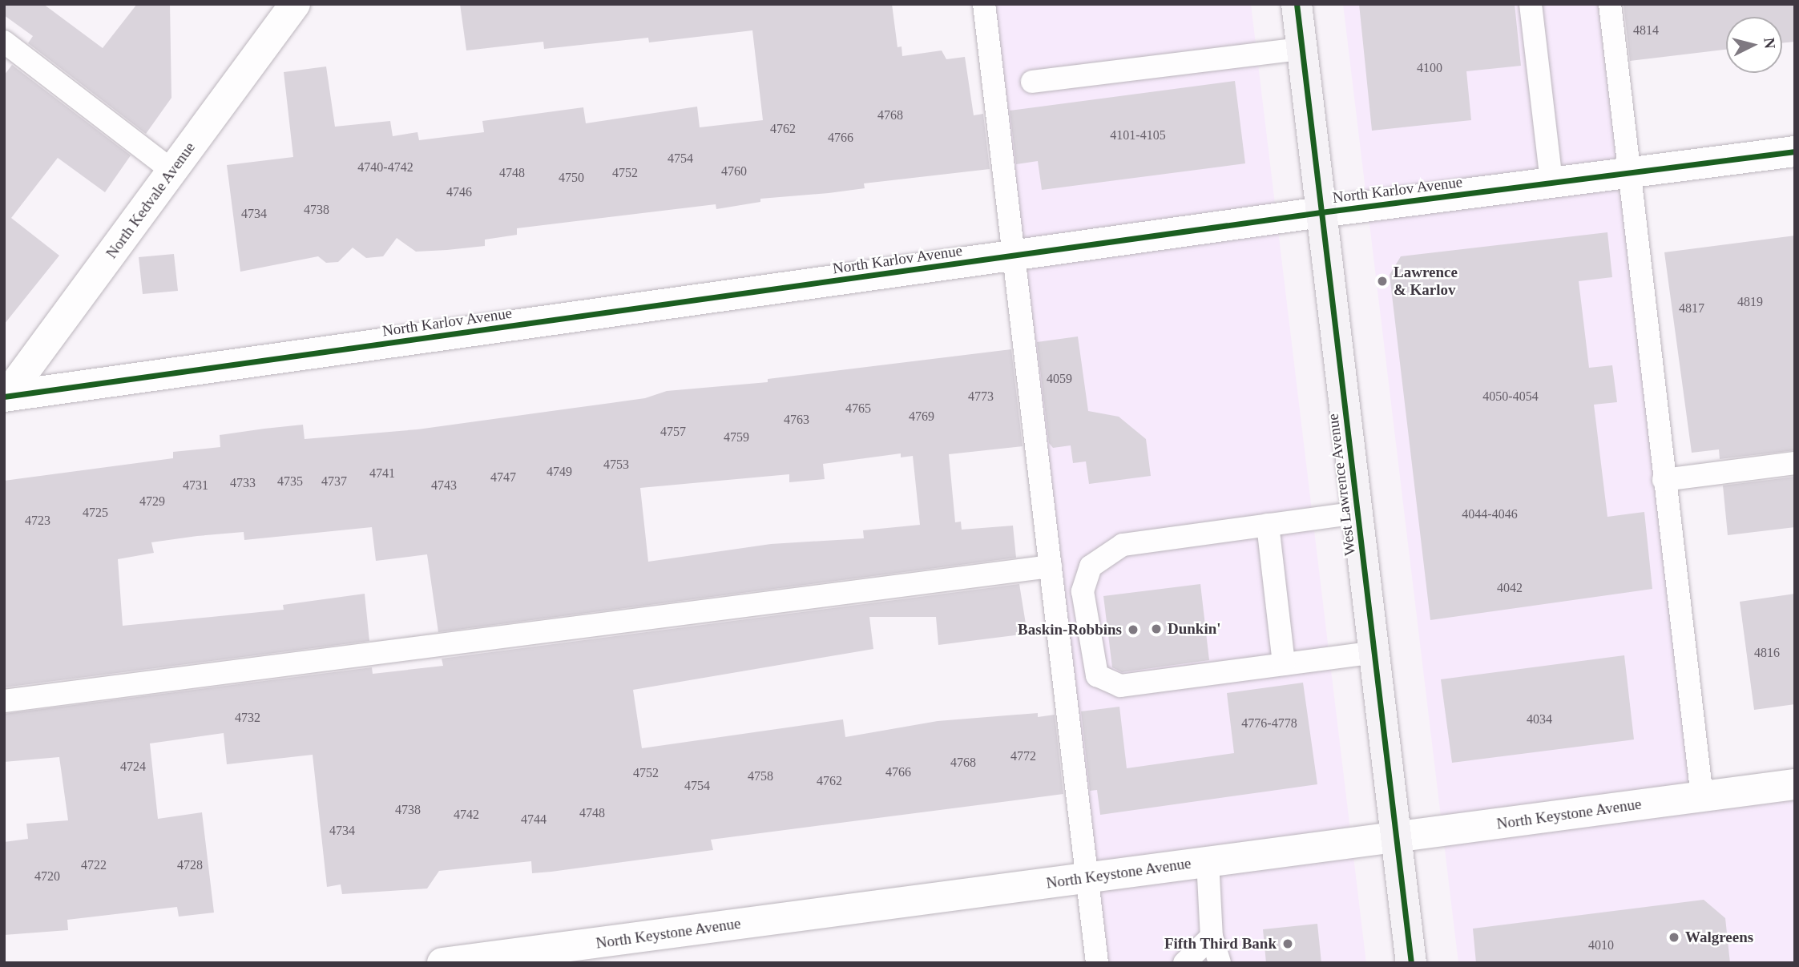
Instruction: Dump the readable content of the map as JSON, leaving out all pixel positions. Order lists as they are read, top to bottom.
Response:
{
  "streets": {
    "main road": ["West Lawrence Avenue"],
    "street": ["North Karlov Avenue", "North Kedvale Avenue", "North Keystone Avenue"]
  },
  "crossings": [
    ["North Karlov Avenue", "North Kedvale Avenue"],
    ["North Karlov Avenue", "West Lawrence Avenue"],
    ["West Lawrence Avenue", "North Keystone Avenue"]
  ],
  "places": [
    "Lawrence & Karlov",
    "Dunkin'",
    "Baskin-Robbins",
    "Walgreens",
    "Fifth Third Bank"
  ],
  "house_numbers": [
    "4814",
    "4100",
    "4768",
    "4762",
    "4101-4105",
    "4766",
    "4754",
    "4740-4742",
    "4760",
    "4748",
    "4752",
    "4750",
    "4746",
    "4738",
    "4734",
    "4819",
    "4817",
    "4059",
    "4773",
    "4050-4054",
    "4765",
    "4769",
    "4763",
    "4757",
    "4759",
    "4753",
    "4749",
    "4741",
    "4747",
    "4735",
    "4737",
    "4733",
    "4731",
    "4743",
    "4729",
    "4725",
    "4044-4046",
    "4723",
    "4042",
    "4816",
    "4732",
    "4034",
    "4776-4778",
    "4772",
    "4768",
    "4724",
    "4766",
    "4752",
    "4758",
    "4762",
    "4754",
    "4738",
    "4748",
    "4742",
    "4744",
    "4734",
    "4722",
    "4728",
    "4720",
    "4010"
  ],
  "north": "right"
}
